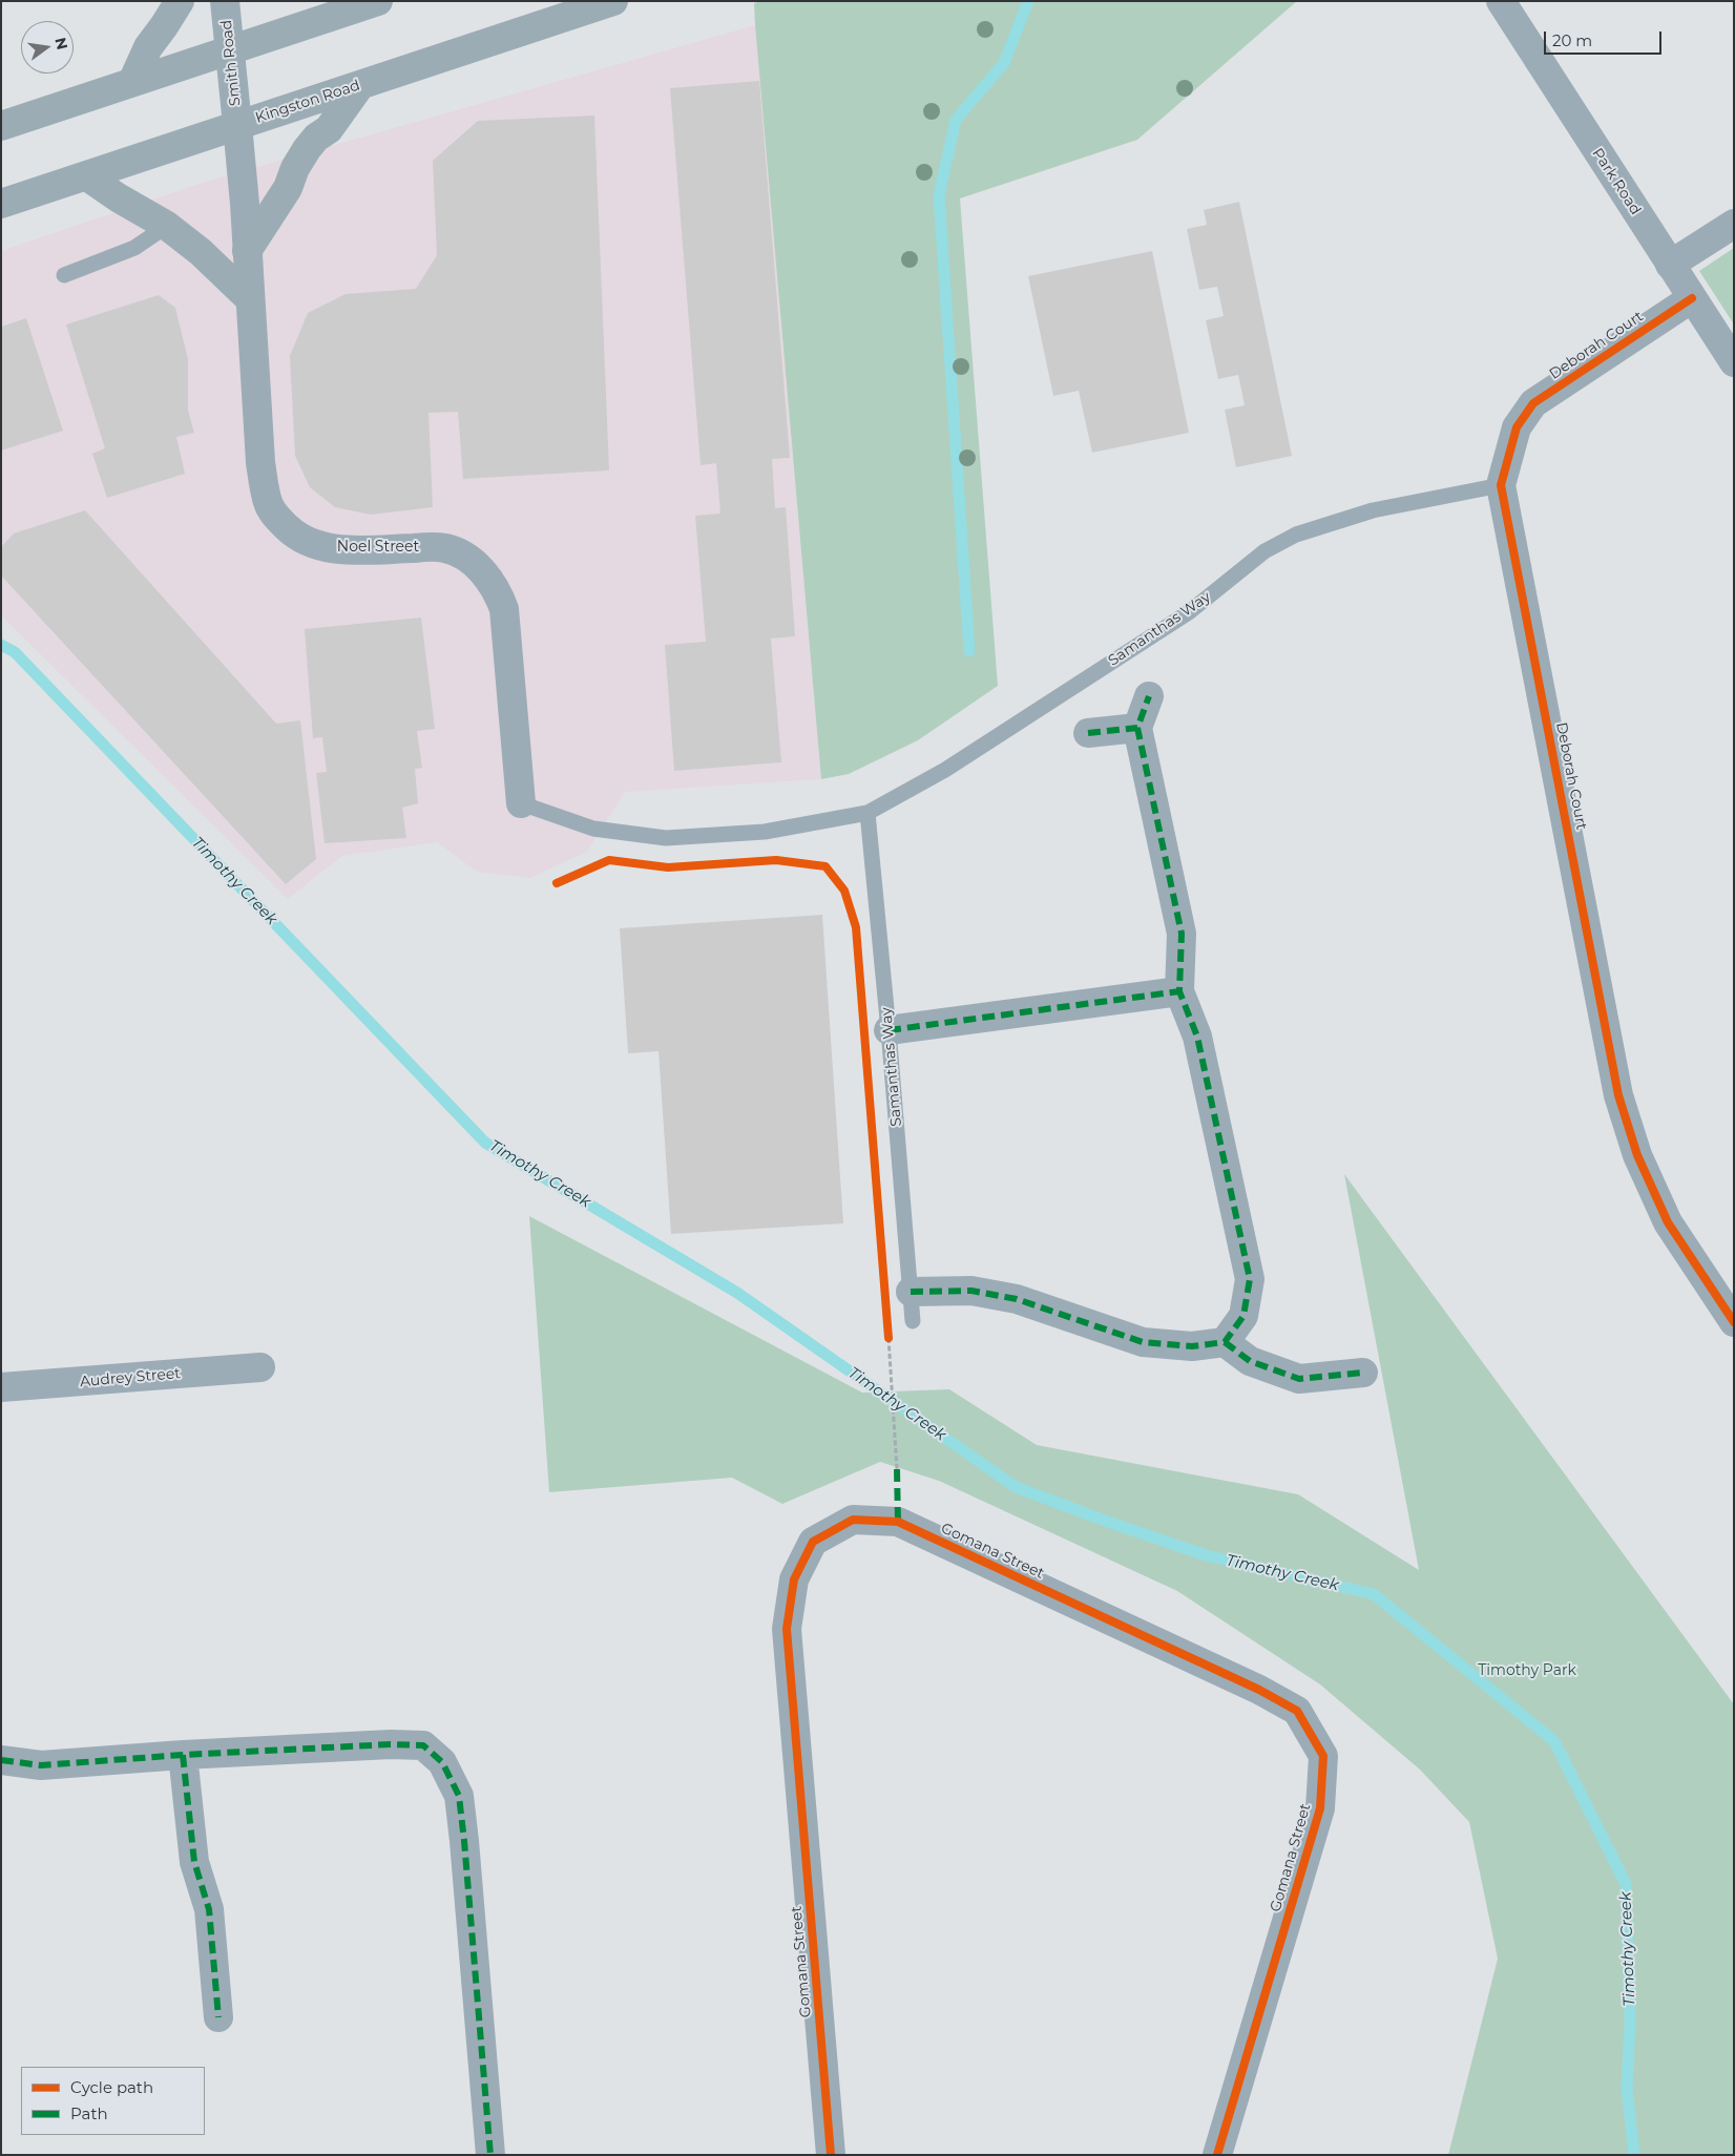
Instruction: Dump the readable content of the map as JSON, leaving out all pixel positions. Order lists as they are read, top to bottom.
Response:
{
  "streets": {
    "main road": ["Kingston Road"],
    "street": [
      "Smith Road",
      "Park Road",
      "Deborah Court",
      "Noel Street",
      "Audrey Street",
      "Gomana Street"
    ],
    "lane": ["Samanthas Way"]
  },
  "crossings": [
    ["Smith Road", "Kingston Road"],
    ["Smith Road", "Noel Street"],
    ["Kingston Road", "Noel Street"],
    ["Park Road", "Deborah Court"],
    ["Deborah Court", "Samanthas Way"],
    ["Noel Street", "Samanthas Way"]
  ],
  "water": ["Timothy Creek"],
  "parks": ["Timothy Park"],
  "legend": ["Cycle path", "Path"],
  "scale_bar": "20 m",
  "north": "right"
}
